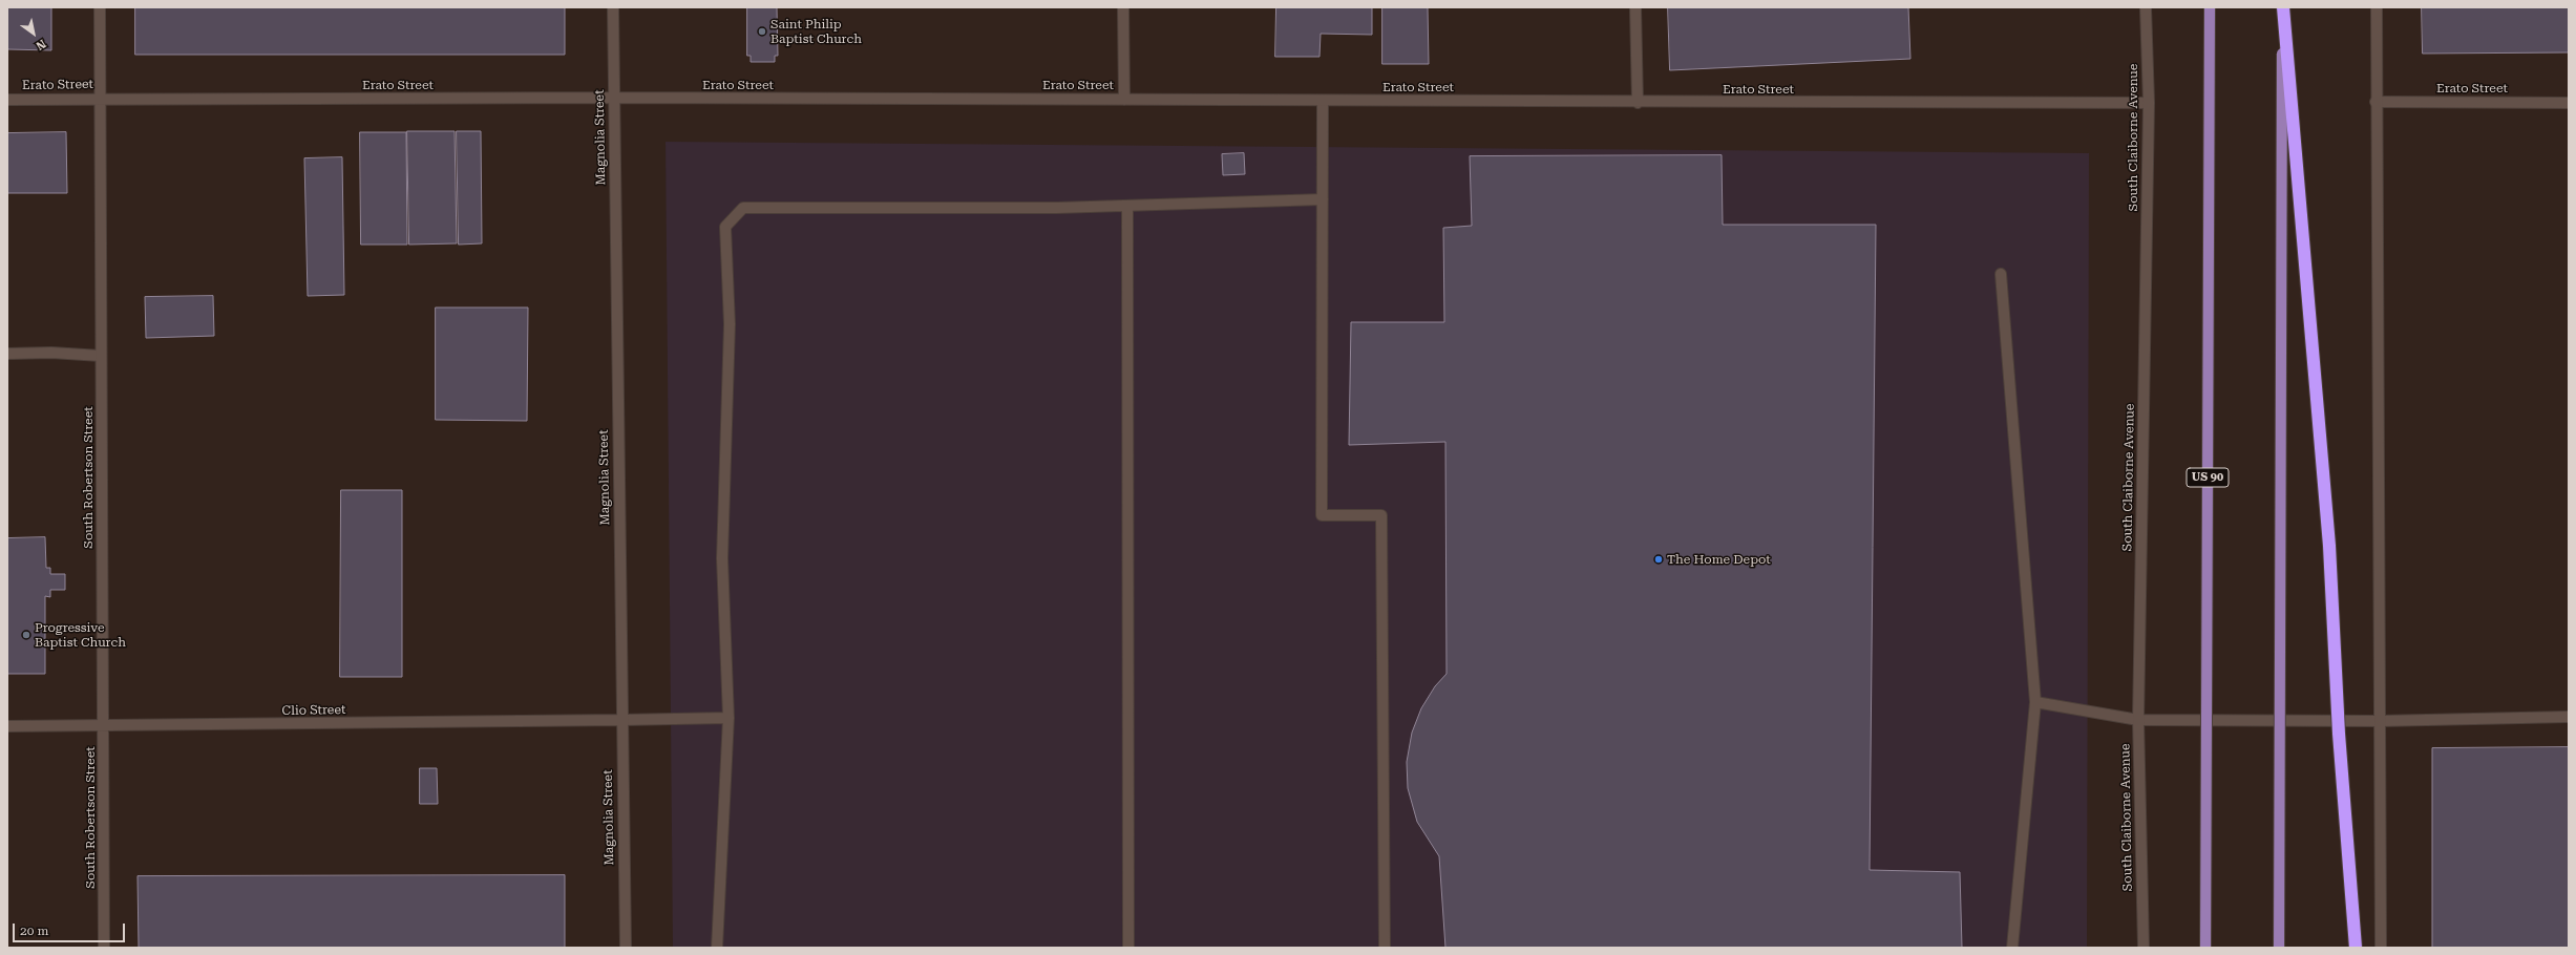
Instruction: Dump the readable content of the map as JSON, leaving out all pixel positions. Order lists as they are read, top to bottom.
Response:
{
  "streets": {
    "main road": ["US 90"],
    "street": [
      "Erato Street",
      "Magnolia Street",
      "South Claiborne Avenue",
      "South Robertson Street",
      "Clio Street"
    ]
  },
  "crossings": [
    ["Erato Street", "Magnolia Street"],
    ["Erato Street", "South Claiborne Avenue"],
    ["Erato Street", "South Robertson Street"],
    ["Magnolia Street", "Clio Street"],
    ["South Robertson Street", "Clio Street"]
  ],
  "places": ["Saint Philip Baptist Church", "The Home Depot", "Progressive Baptist Church"],
  "scale_bar": "20 m",
  "north": "bottom right"
}
